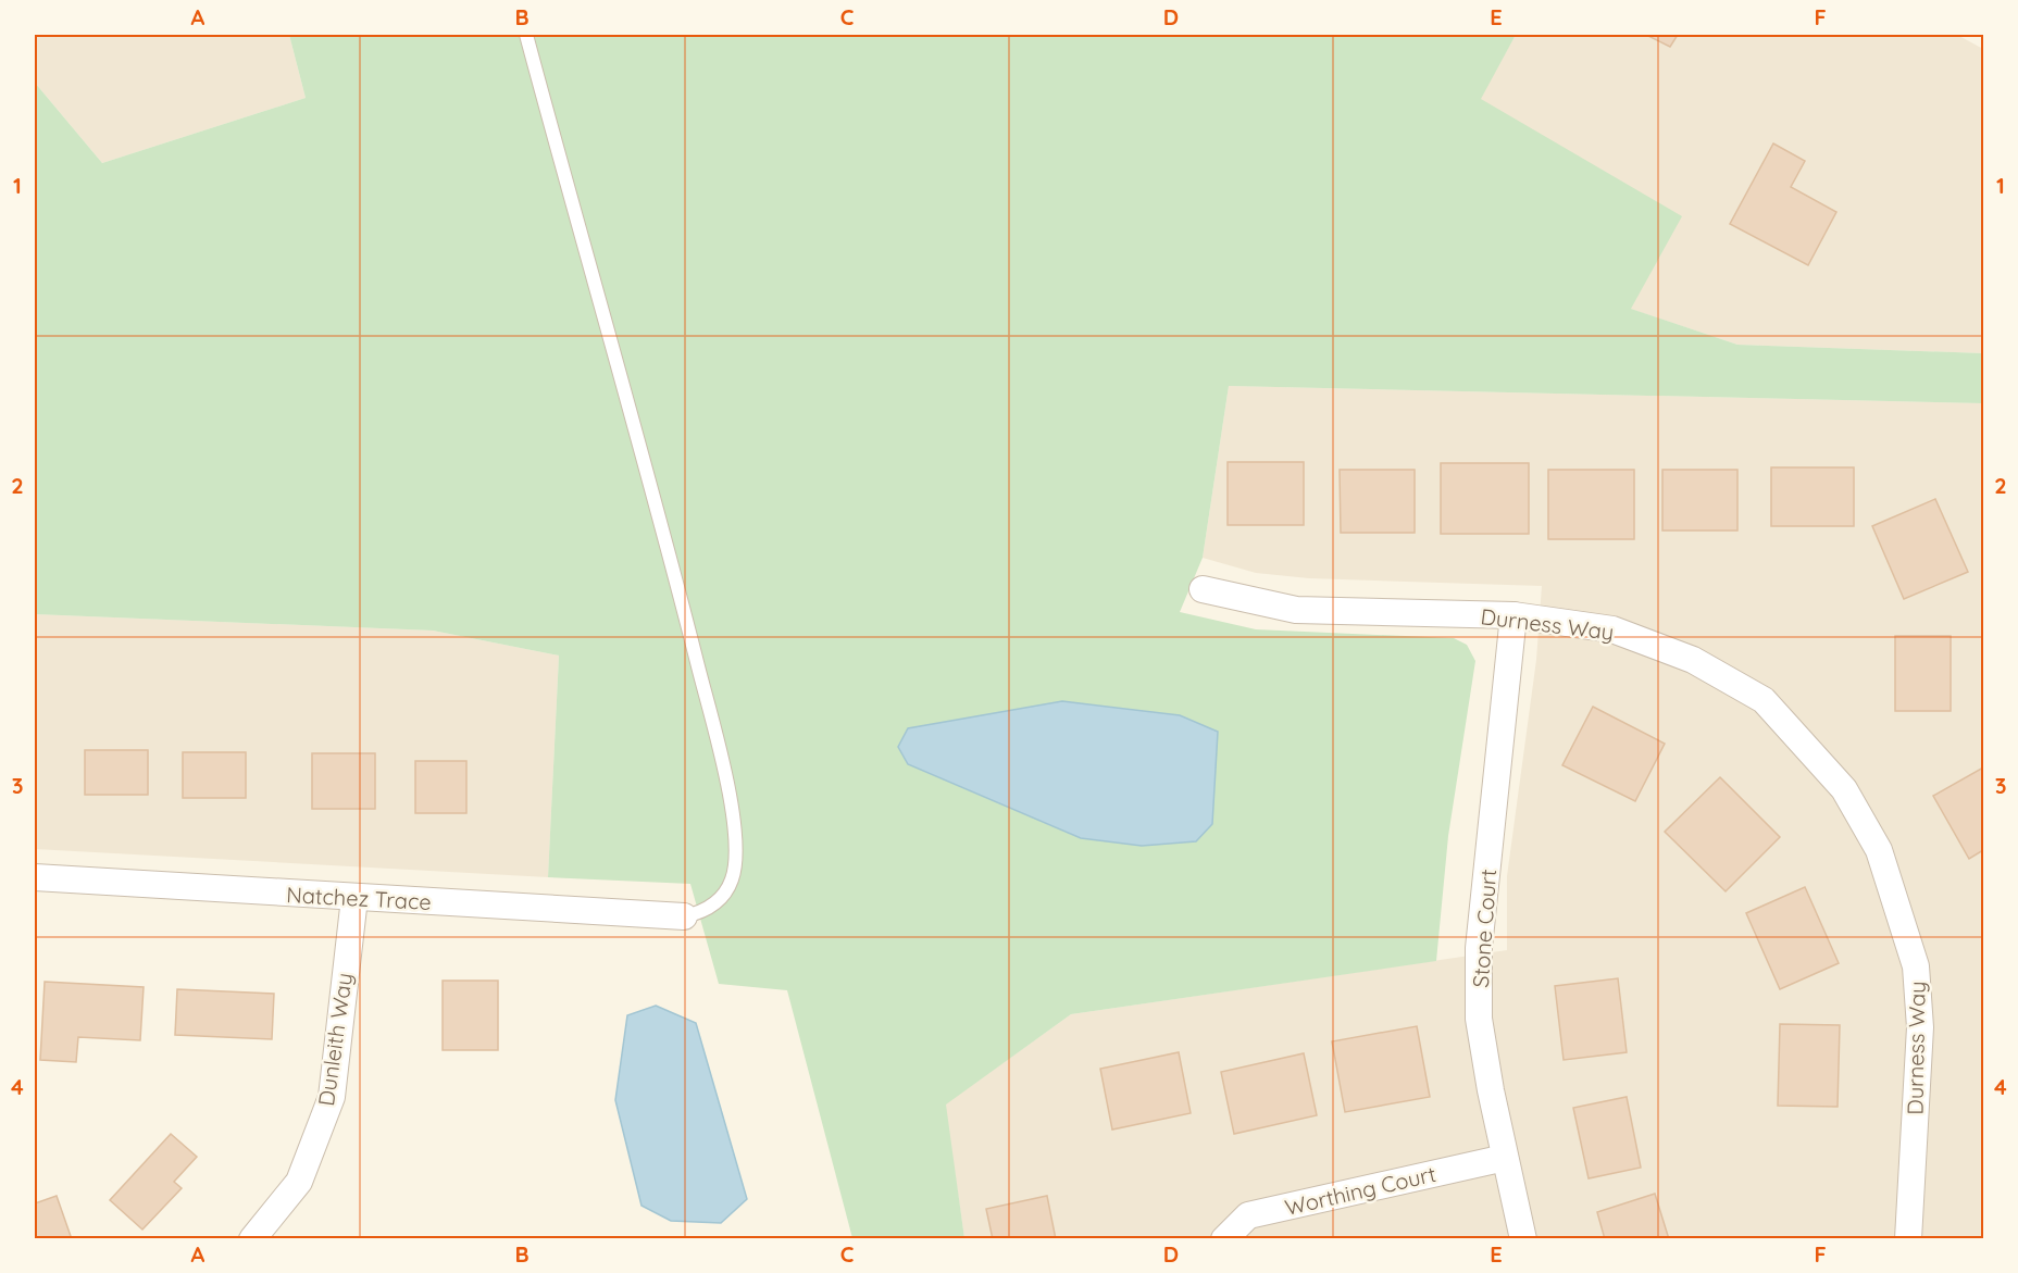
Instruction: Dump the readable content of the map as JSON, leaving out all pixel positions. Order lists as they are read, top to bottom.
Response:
{
  "streets": {
    "street": [
      "Durness Way",
      "Natchez Trace",
      "Stone Court",
      "Dunleith Way",
      "Worthing Court"
    ]
  },
  "crossings": [
    ["Durness Way", "Stone Court"],
    ["Natchez Trace", "Dunleith Way"],
    ["Stone Court", "Worthing Court"]
  ],
  "grid": {
    "columns": [
      "A",
      "B",
      "C",
      "D",
      "E",
      "F"
    ],
    "rows": [
      "1",
      "2",
      "3",
      "4"
    ]
  }
}
